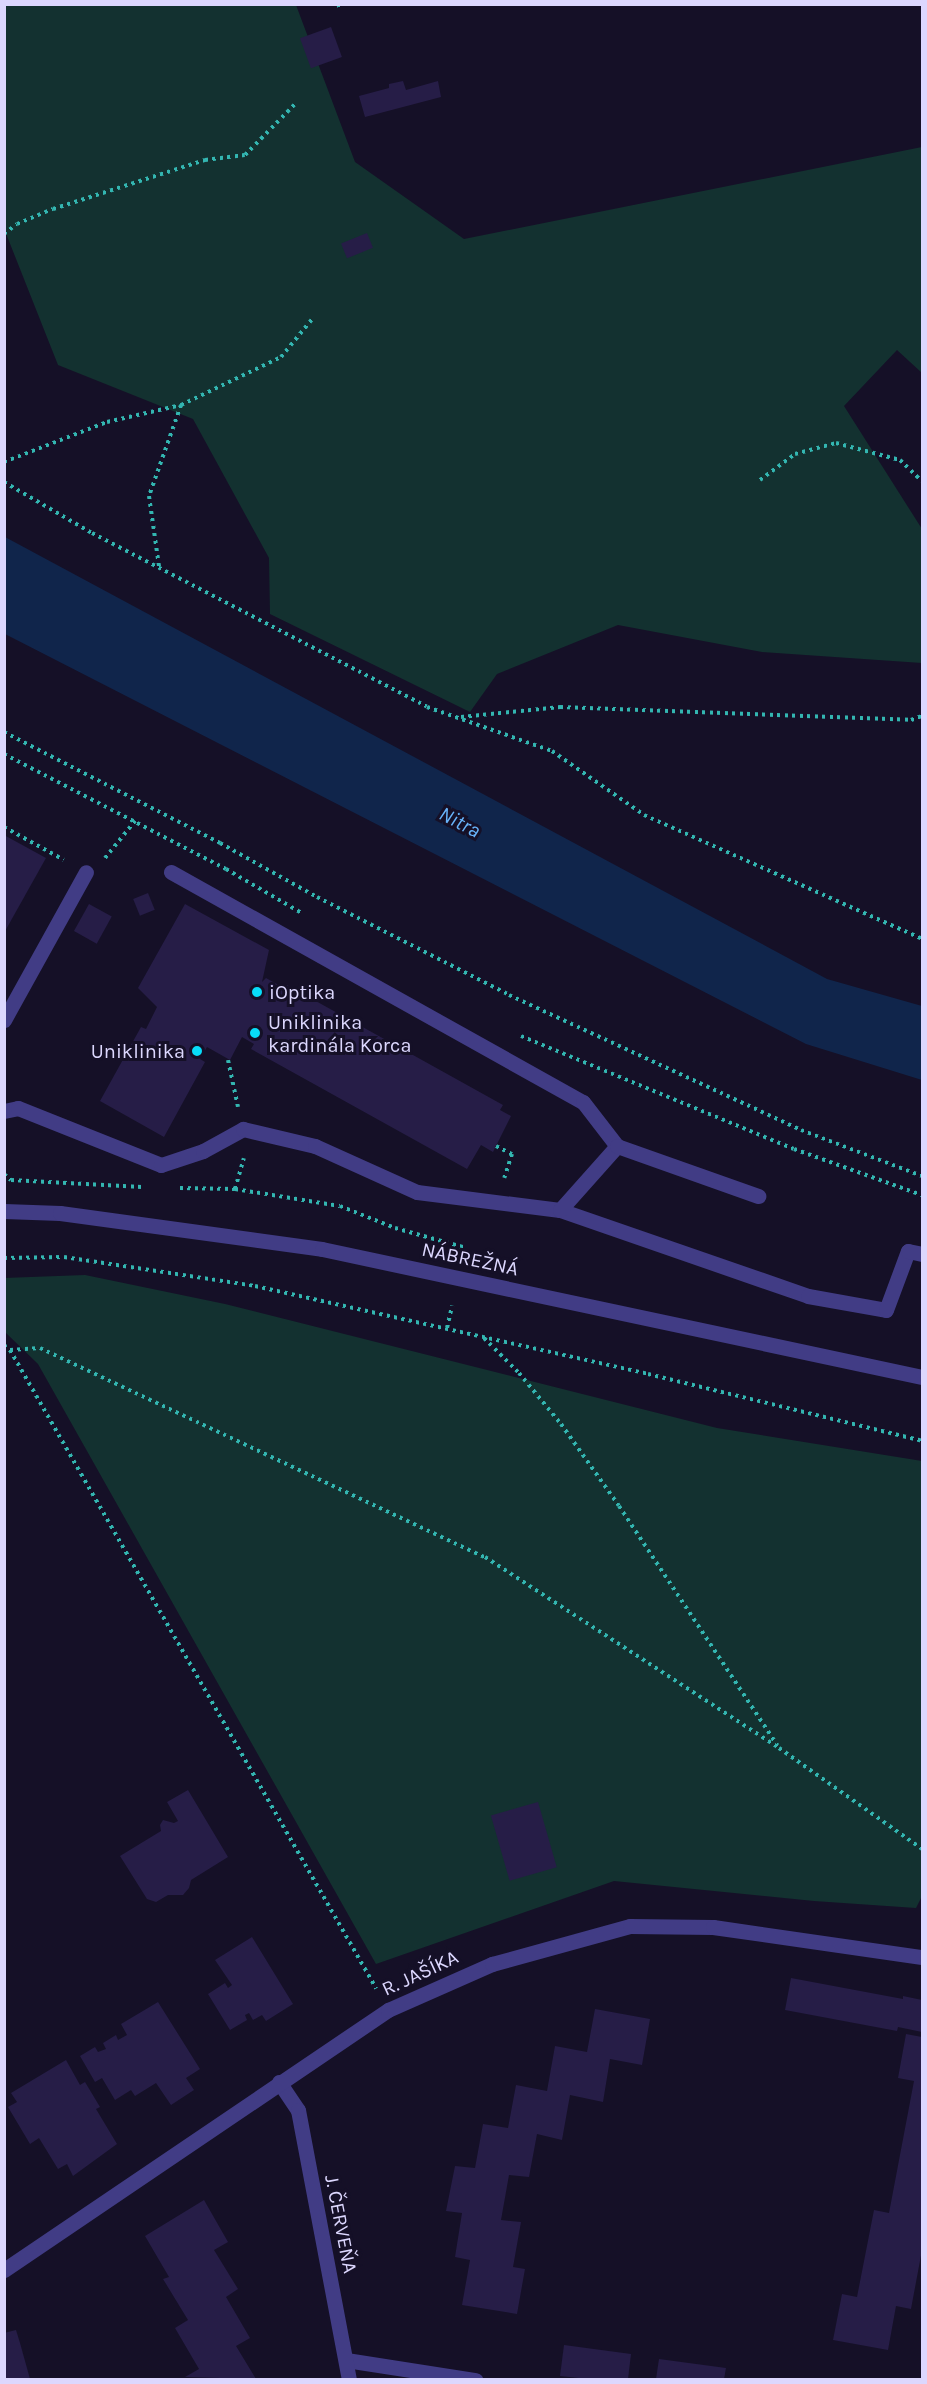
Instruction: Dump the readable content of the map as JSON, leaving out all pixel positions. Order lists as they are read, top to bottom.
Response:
{
  "streets": {
    "street": ["NÁBREŽNÁ", "R. JAŠÍKA", "J. ČERVEŇA"]
  },
  "crossings": [
    ["R. JAŠÍKA", "J. ČERVEŇA"]
  ],
  "water": ["Nitra"],
  "places": ["iOptika", "Uniklinika kardinála Korca", "Uniklinika"]
}
